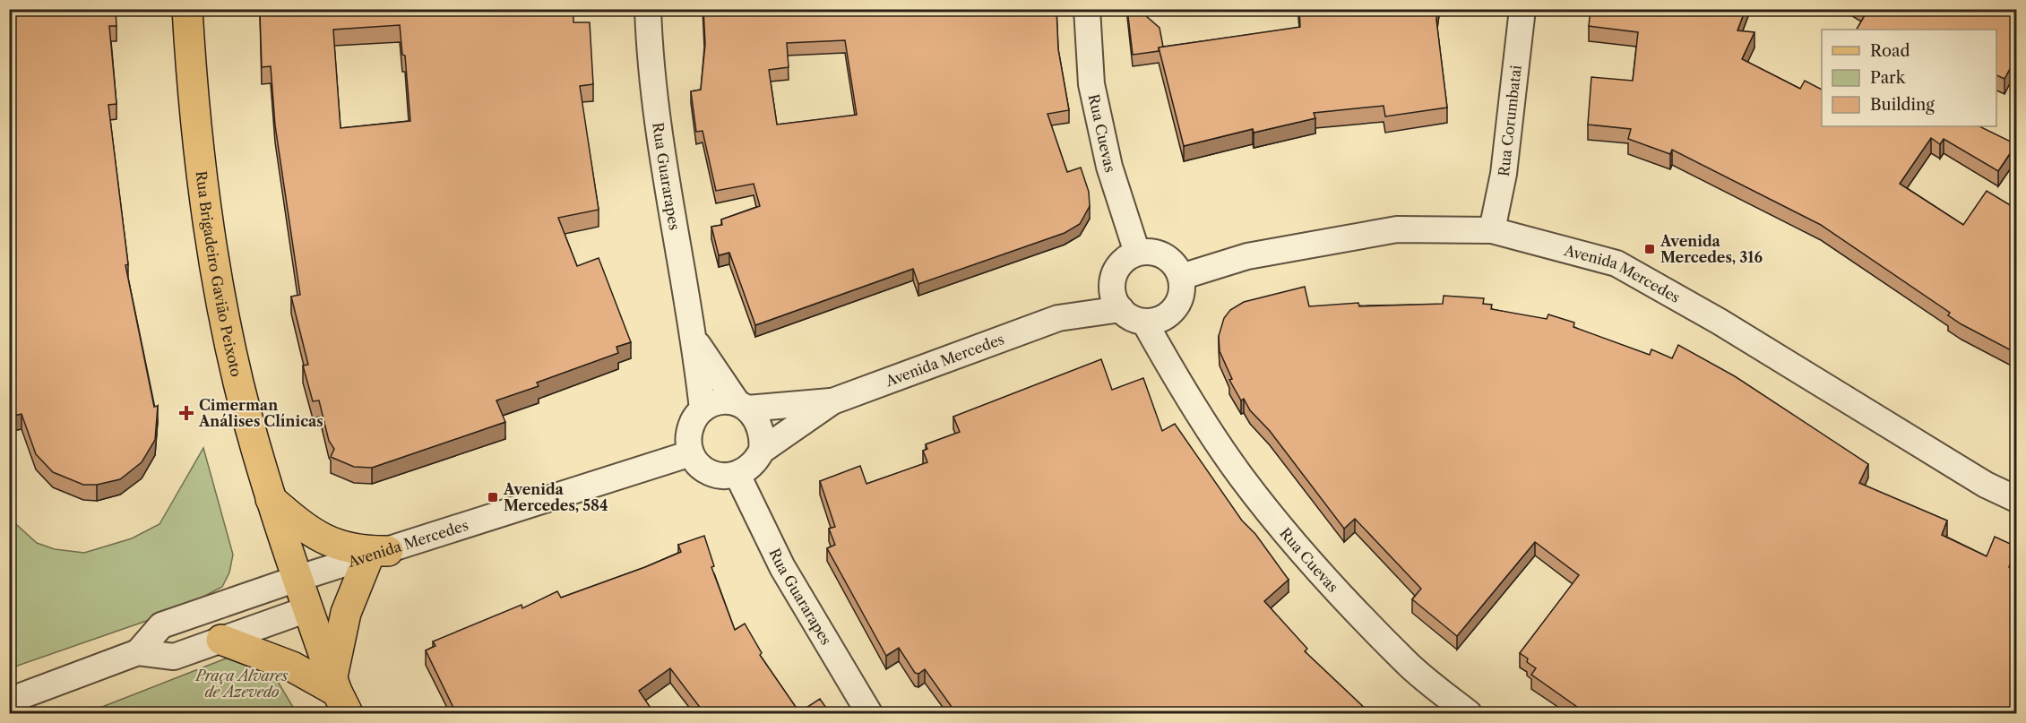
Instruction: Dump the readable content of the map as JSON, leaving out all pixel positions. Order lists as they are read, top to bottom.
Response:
{
  "streets": {
    "main road": ["Rua Brigadeiro Gavião Peixoto"],
    "street": [
      "Rua Corumbatai",
      "Rua Cuevas",
      "Rua Guararapes",
      "Avenida Mercedes"
    ]
  },
  "crossings": [
    ["Rua Corumbatai", "Avenida Mercedes"],
    ["Rua Cuevas", "Avenida Mercedes"],
    ["Rua Guararapes", "Avenida Mercedes"],
    ["Rua Brigadeiro Gavião Peixoto", "Avenida Mercedes"]
  ],
  "parks": ["Praça Alvares de Azevedo"],
  "places": {
    "transit": ["Avenida Mercedes, 316", "Avenida Mercedes, 584"],
    "health": ["Cimerman Análises Clínicas"]
  },
  "legend": ["Road", "Park", "Building"]
}
